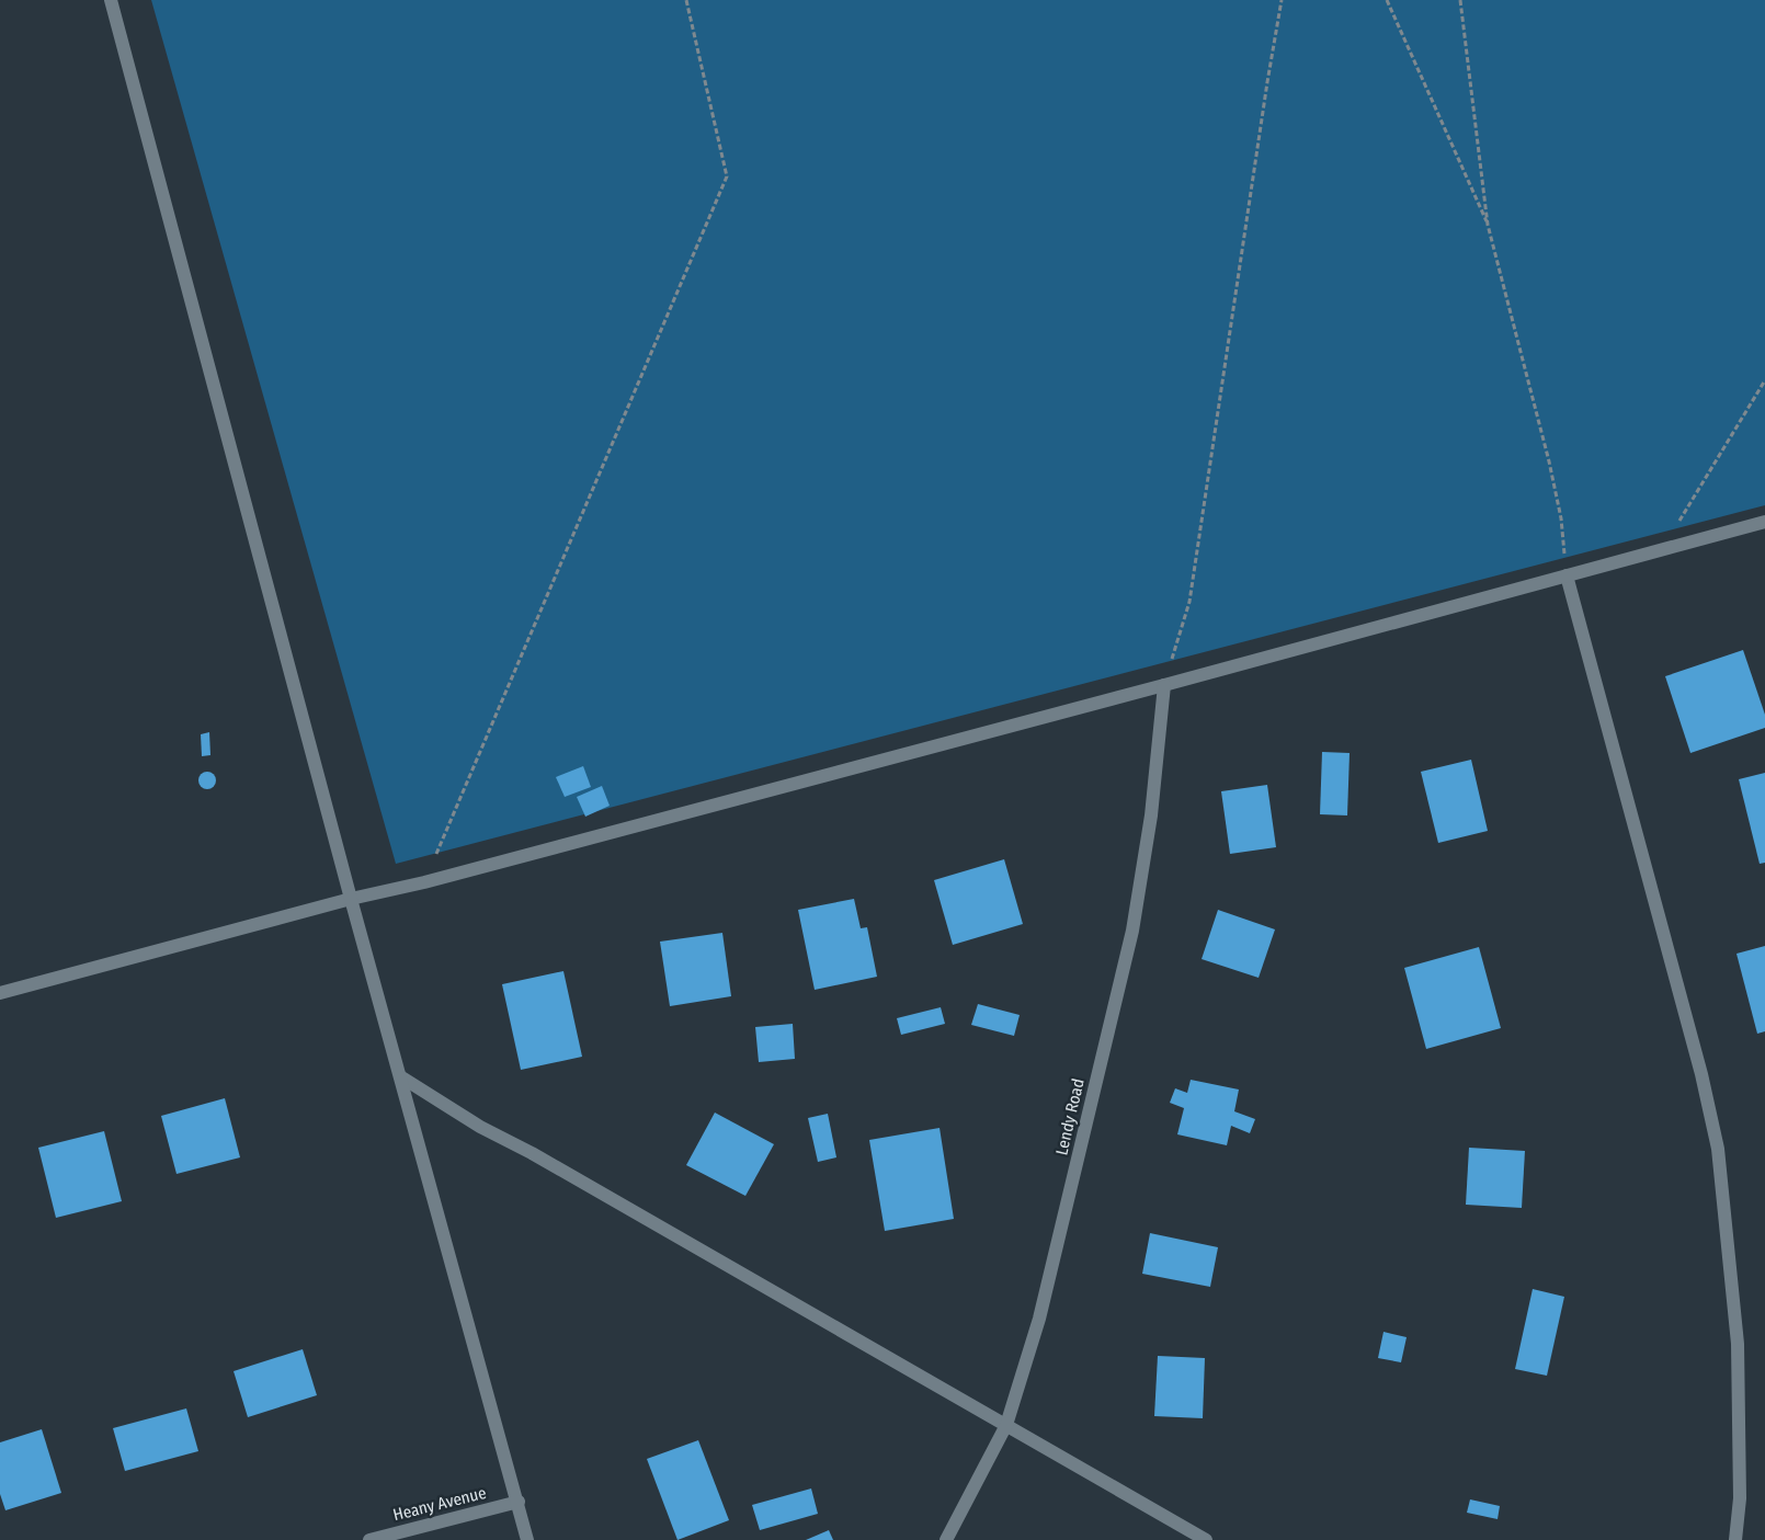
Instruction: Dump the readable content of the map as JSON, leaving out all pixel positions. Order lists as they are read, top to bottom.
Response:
{
  "streets": {
    "street": ["Lendy Road", "Heany Avenue"]
  }
}
